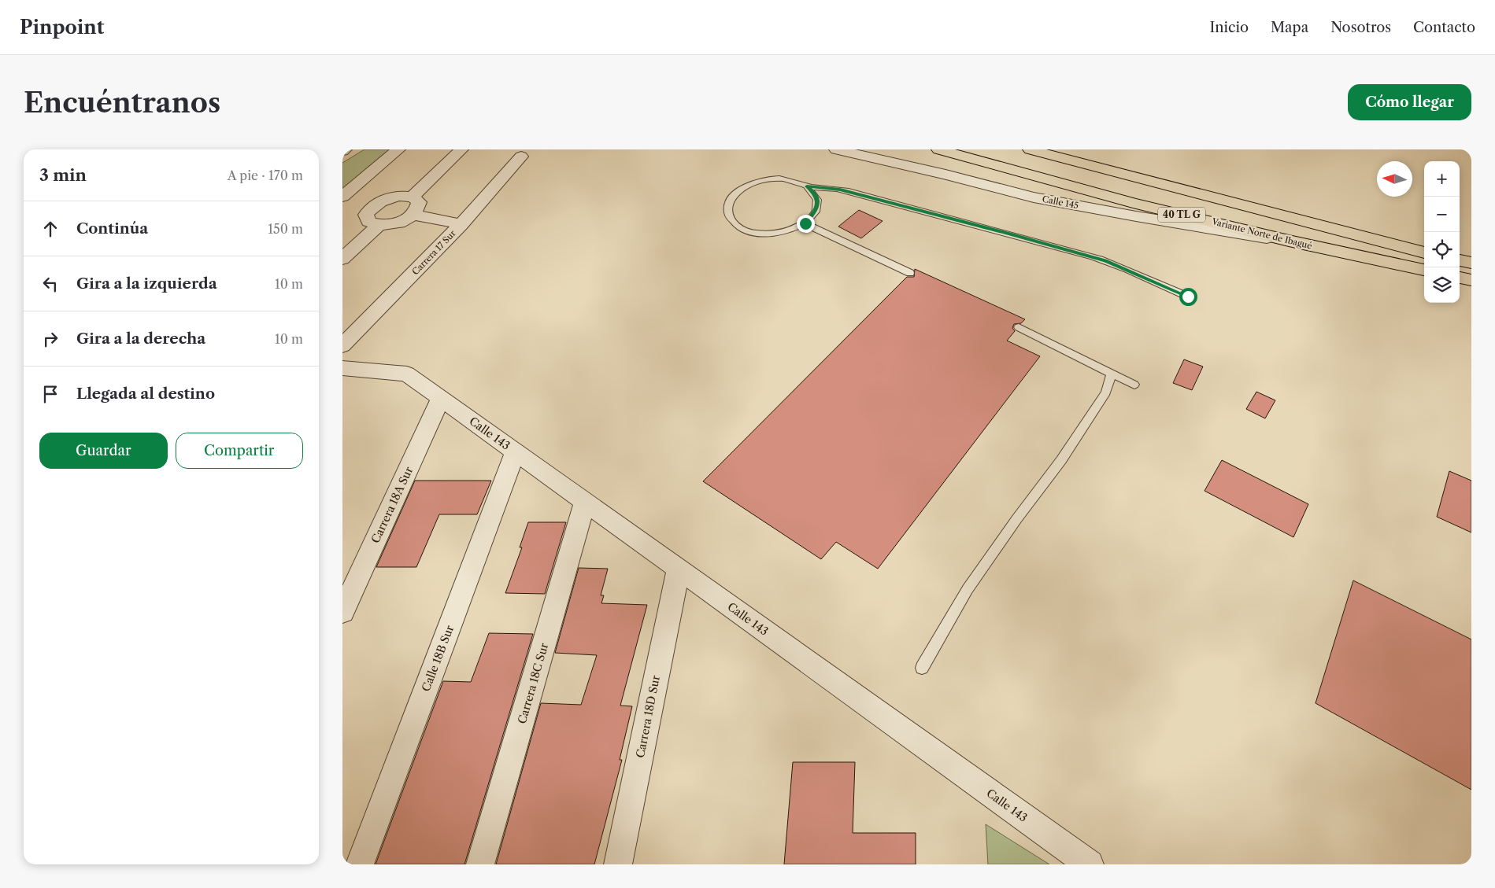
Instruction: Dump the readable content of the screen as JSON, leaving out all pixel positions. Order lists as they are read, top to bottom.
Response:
{
  "streets": {
    "highway": ["40 TL G", "Variante Norte de Ibagué"],
    "street": [
      "Calle 145",
      "Carrera 17 Sur",
      "Calle 143",
      "Carrera 18A Sur",
      "Calle 18B Sur",
      "Carrera 18C Sur",
      "Carrera 18D Sur"
    ]
  },
  "crossings": [
    ["Calle 145", "Variante Norte de Ibagué"],
    ["Calle 143", "Carrera 18A Sur"],
    ["Calle 143", "Calle 18B Sur"],
    ["Calle 143", "Carrera 18C Sur"],
    ["Calle 143", "Carrera 18D Sur"]
  ],
  "north": "left",
  "page": {
    "header": "Pinpoint",
    "nav": [
      "Inicio",
      "Mapa",
      "Nosotros",
      "Contacto"
    ],
    "buttons": [
      "Cómo llegar",
      ["Guardar", "Compartir"]
    ],
    "title": "Encuéntranos",
    "heading": ["3 min", "A pie · 170 m"],
    "map_buttons": ["+", "−"],
    "list": [
      ["Continúa", "150 m"],
      ["Gira a la izquierda", "10 m"],
      ["Gira a la derecha", "10 m"],
      "Llegada al destino"
    ]
  }
}
